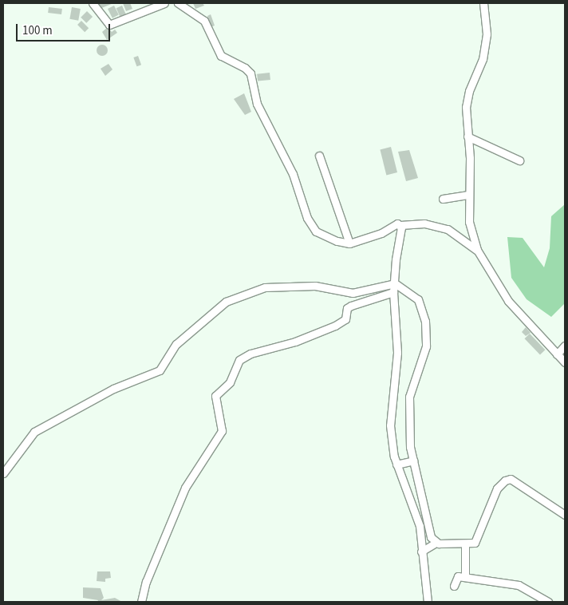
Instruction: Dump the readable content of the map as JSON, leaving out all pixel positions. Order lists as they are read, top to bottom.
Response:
{
  "scale_bar": "100 m"
}
